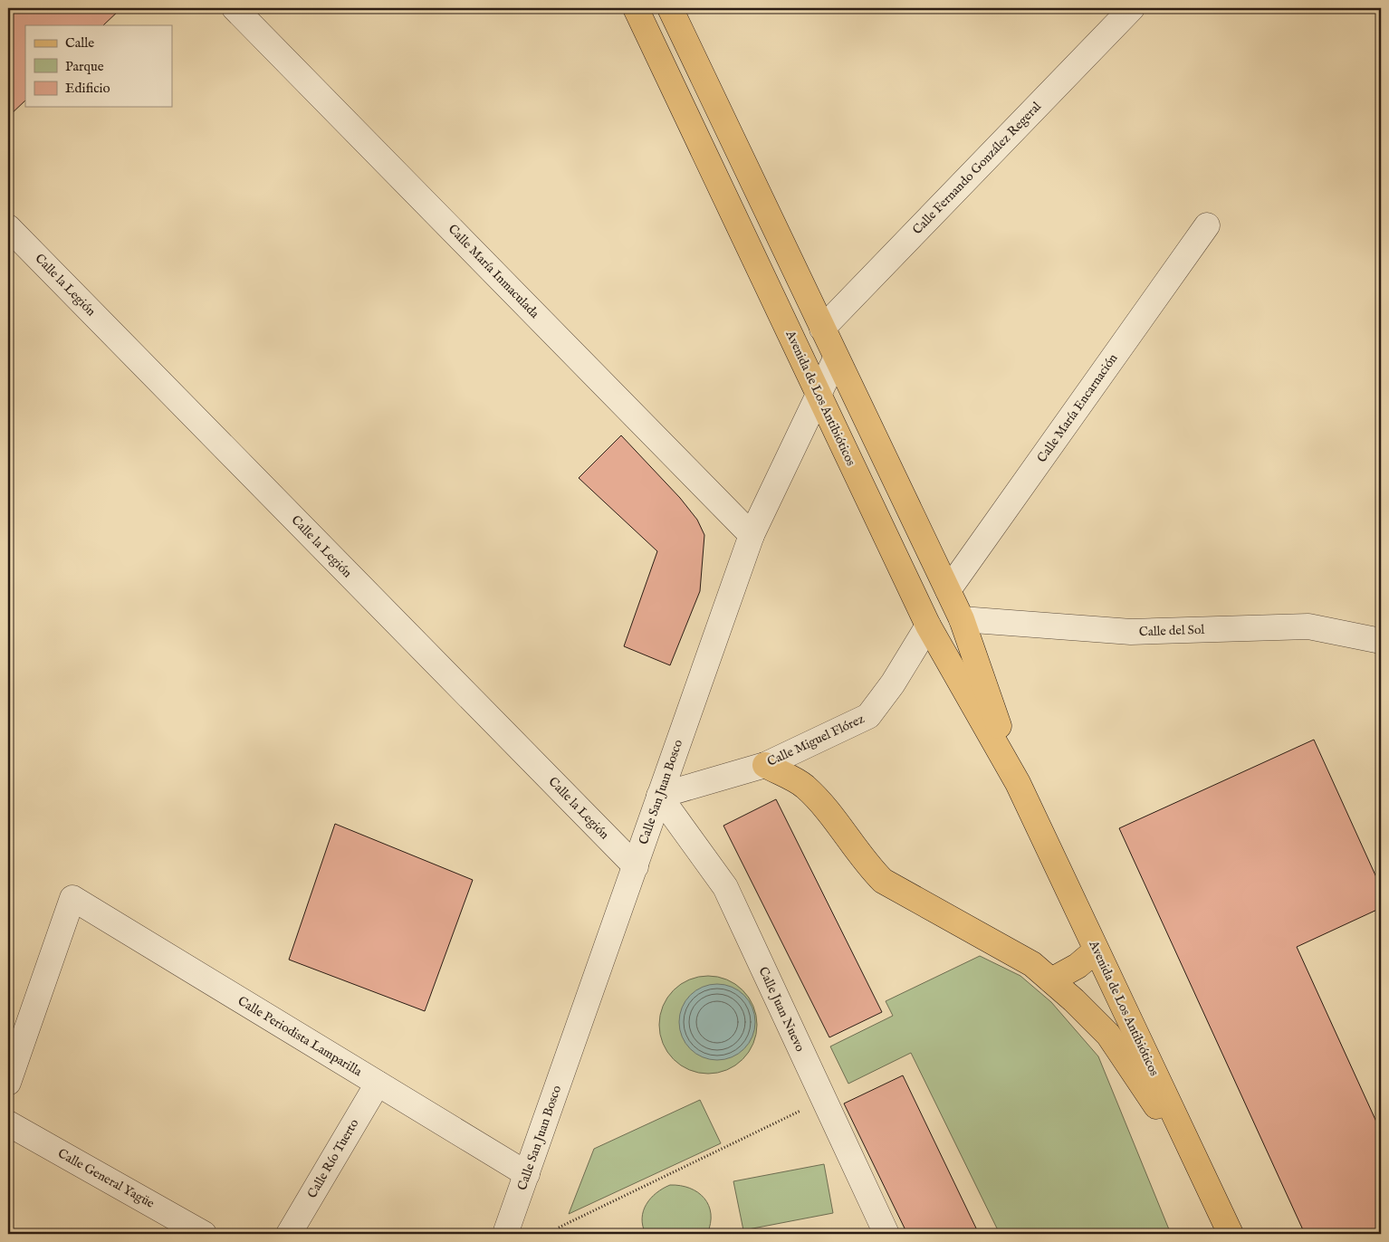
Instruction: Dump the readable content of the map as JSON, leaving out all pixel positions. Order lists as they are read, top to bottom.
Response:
{
  "streets": {
    "main road": ["Avenida de Los Antibióticos"],
    "street": [
      "Calle Fernando González Regeral",
      "Calle María Inmaculada",
      "Calle la Legión",
      "Calle María Encarnación",
      "Calle del Sol",
      "Calle Miguel Flórez",
      "Calle San Juan Bosco",
      "Calle Juan Nuevo",
      "Calle Periodista Lamparilla",
      "Calle Río Tuerto",
      "Calle General Yagüe"
    ]
  },
  "crossings": [
    ["Calle Fernando González Regeral", "Avenida de Los Antibióticos"],
    ["Calle María Inmaculada", "Calle San Juan Bosco"],
    ["Calle la Legión", "Calle San Juan Bosco"],
    ["Avenida de Los Antibióticos", "Calle María Encarnación"],
    ["Avenida de Los Antibióticos", "Calle del Sol"],
    ["Avenida de Los Antibióticos", "Calle Miguel Flórez"],
    ["Avenida de Los Antibióticos", "Calle San Juan Bosco"],
    ["Calle Miguel Flórez", "Calle San Juan Bosco"],
    ["Calle Miguel Flórez", "Calle Juan Nuevo"],
    ["Calle San Juan Bosco", "Calle Juan Nuevo"],
    ["Calle San Juan Bosco", "Calle Periodista Lamparilla"],
    ["Calle Periodista Lamparilla", "Calle Río Tuerto"]
  ],
  "legend": ["Calle", "Parque", "Edificio"]
}
